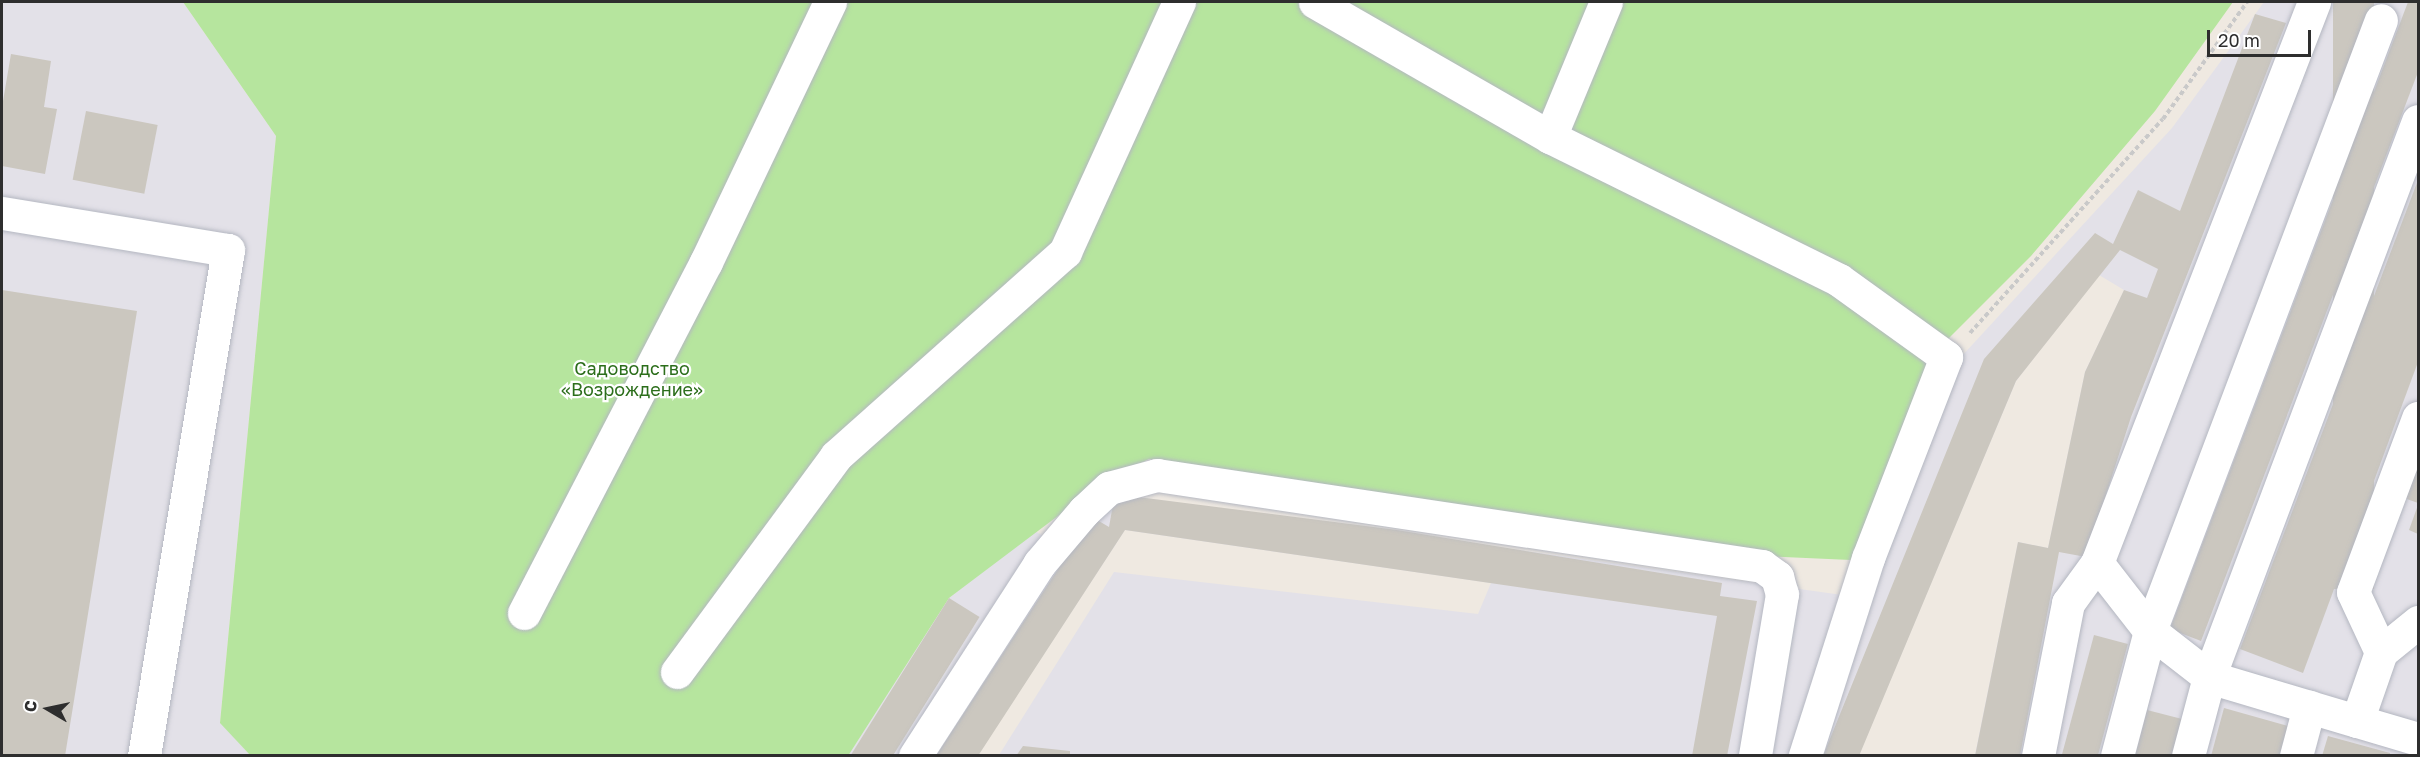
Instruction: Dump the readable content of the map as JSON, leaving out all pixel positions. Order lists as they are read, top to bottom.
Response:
{
  "parks": ["Садоводство «Возрождение»"],
  "scale_bar": "20 m",
  "north": "left"
}
